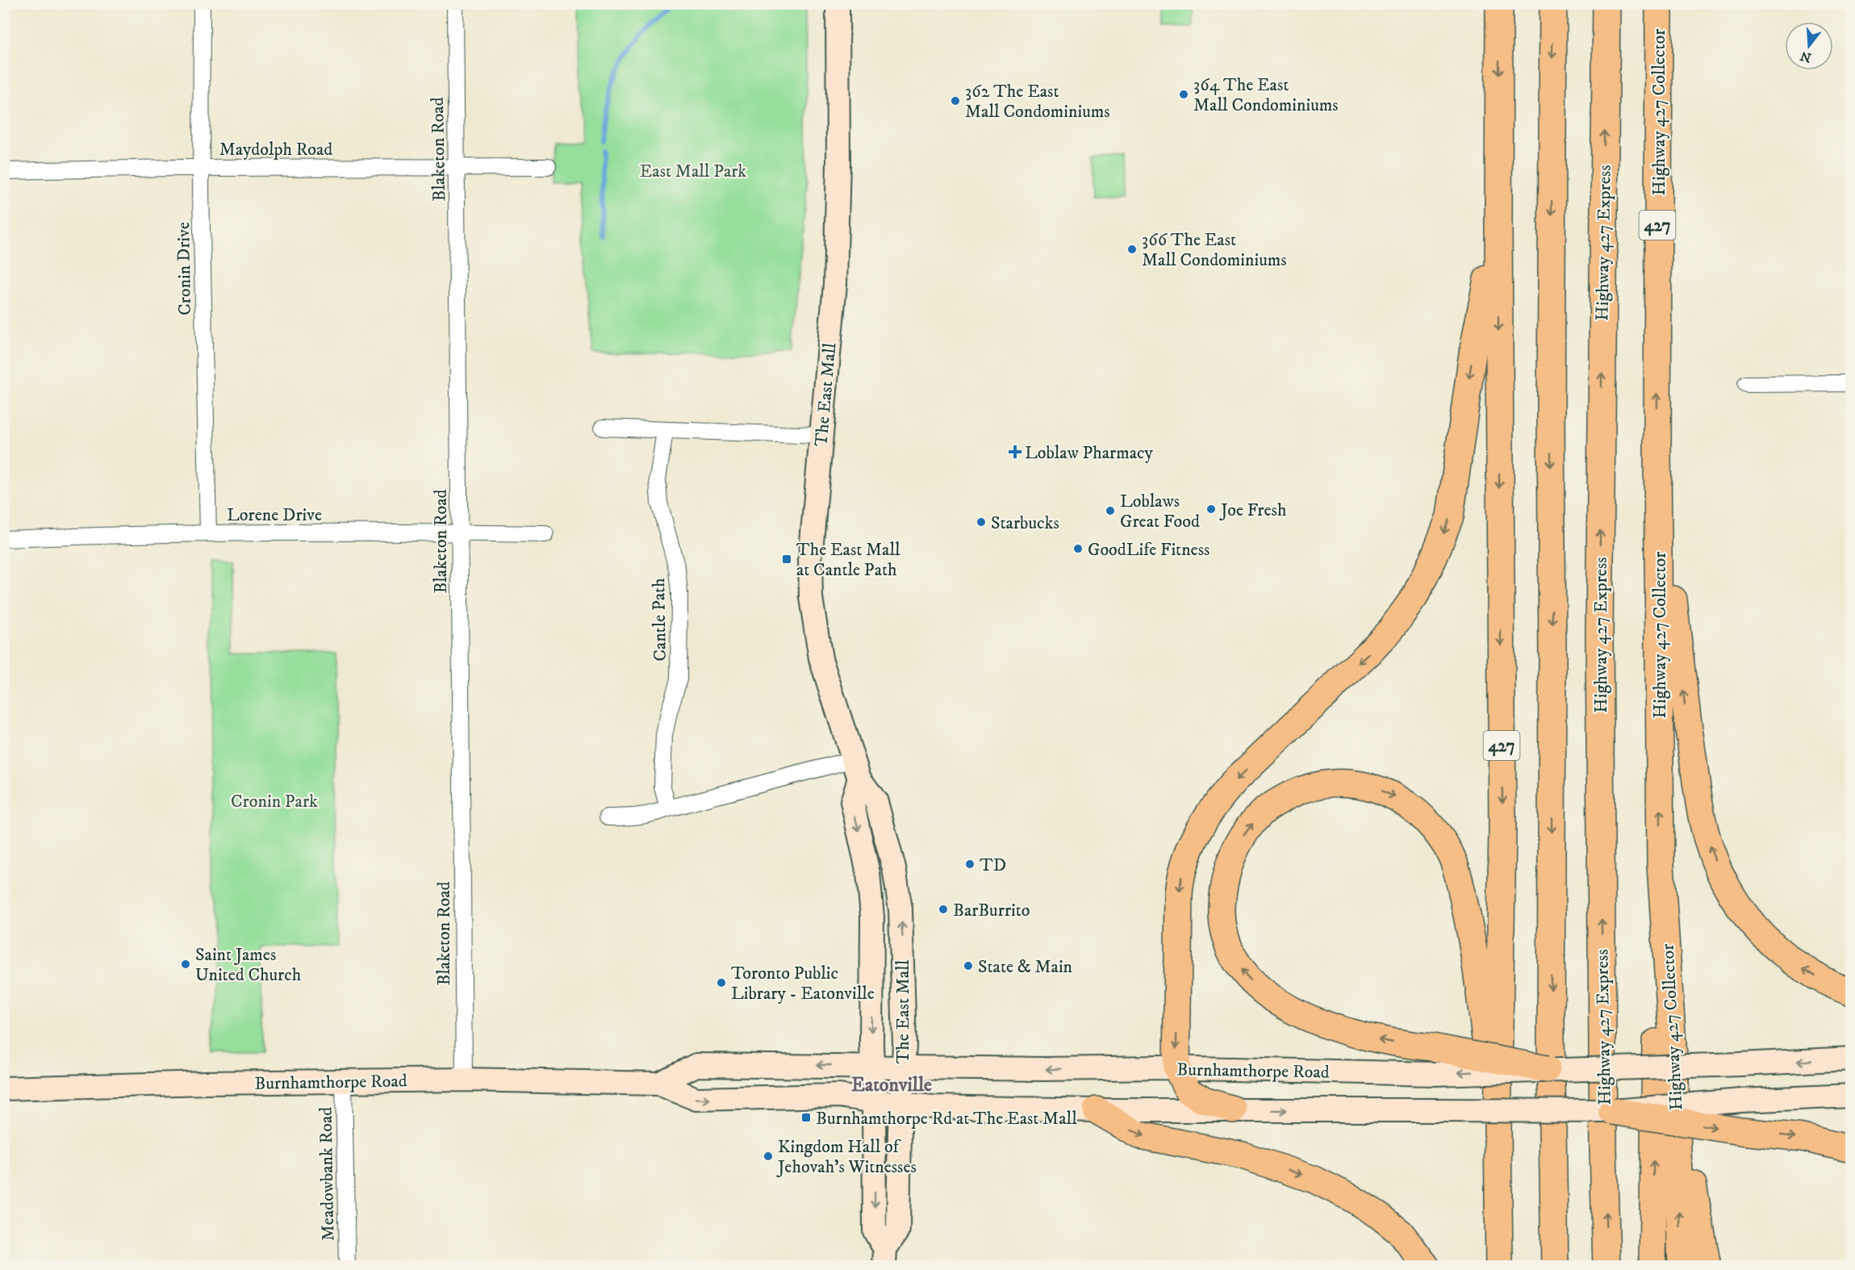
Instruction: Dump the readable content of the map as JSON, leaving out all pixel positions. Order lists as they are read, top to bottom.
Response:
{
  "streets": {
    "highway": ["Highway 427 Collector", "427", "Highway 427 Express"],
    "main road": ["The East Mall", "Burnhamthorpe Road"],
    "street": [
      "Maydolph Road",
      "Blaketon Road",
      "Cronin Drive",
      "Lorene Drive",
      "Cantle Path",
      "Meadowbank Road"
    ]
  },
  "crossings": [
    ["Maydolph Road", "Blaketon Road"],
    ["Maydolph Road", "Cronin Drive"],
    ["Blaketon Road", "Lorene Drive"],
    ["Blaketon Road", "Burnhamthorpe Road"],
    ["Cronin Drive", "Lorene Drive"],
    ["The East Mall", "Burnhamthorpe Road"],
    ["Burnhamthorpe Road", "Meadowbank Road"]
  ],
  "districts": ["Eatonville"],
  "parks": ["East Mall Park", "Cronin Park"],
  "places": {
    "other": [
      "364 The East Mall Condominiums",
      "362 The East Mall Condominiums",
      "366 The East Mall Condominiums",
      "Joe Fresh",
      "Loblaws Great Food",
      "Starbucks",
      "GoodLife Fitness",
      "TD",
      "BarBurrito",
      "Saint James United Church",
      "State & Main",
      "Toronto Public Library - Eatonville",
      "Kingdom Hall of Jehovah's Witnesses"
    ],
    "health": ["Loblaw Pharmacy"],
    "transit": ["The East Mall at Cantle Path", "Burnhamthorpe Rd at The East Mall"]
  },
  "north": "bottom"
}
